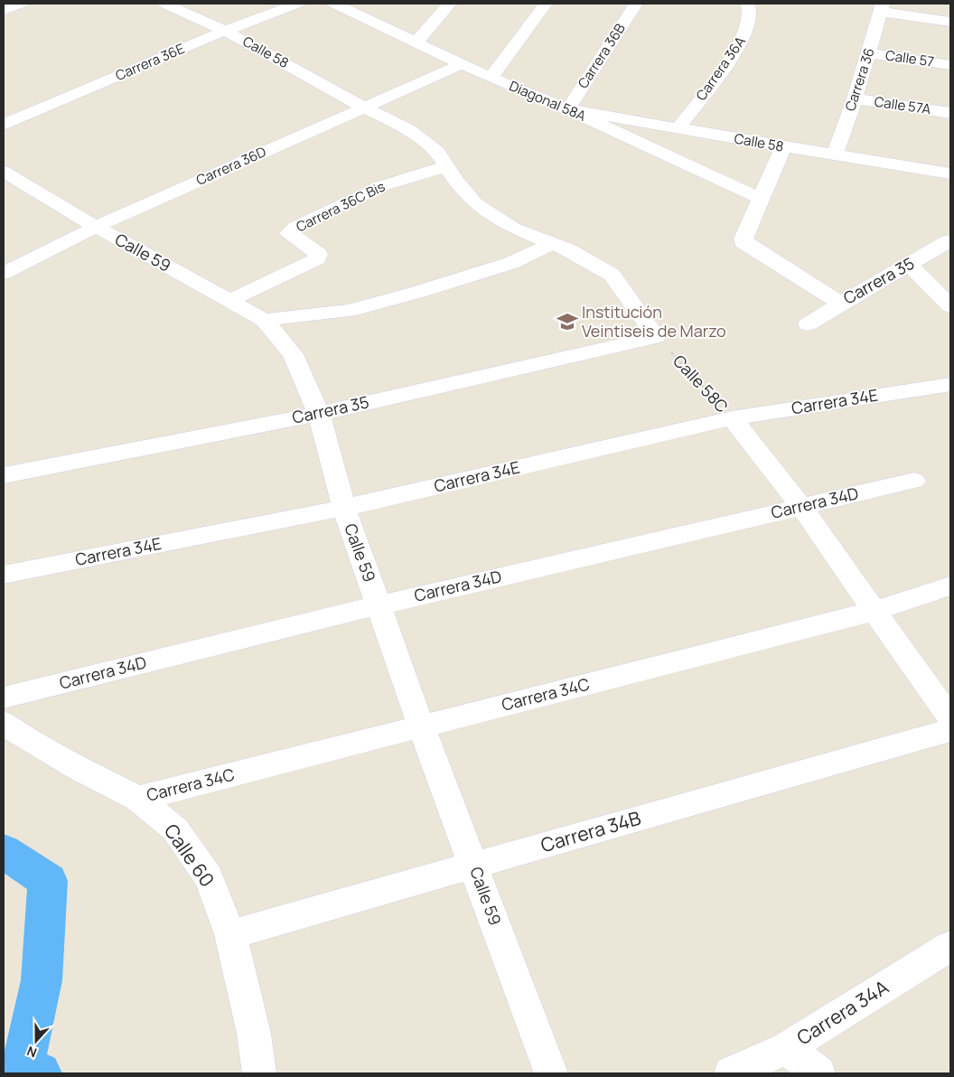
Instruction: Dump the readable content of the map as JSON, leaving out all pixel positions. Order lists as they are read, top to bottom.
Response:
{
  "streets": {
    "street": [
      "Calle 58",
      "Carrera 36B",
      "Calle 57",
      "Carrera 36E",
      "Carrera 36A",
      "Carrera 36",
      "Diagonal 58A",
      "Calle 57A",
      "Carrera 36D",
      "Carrera 36C Bis",
      "Calle 59",
      "Carrera 35",
      "Calle 58C",
      "Carrera 34E",
      "Carrera 34D",
      "Carrera 34C",
      "Carrera 34B",
      "Calle 60",
      "Carrera 34A"
    ]
  },
  "crossings": [
    ["Calle 58", "Carrera 36B"],
    ["Calle 58", "Carrera 36E"],
    ["Calle 58", "Carrera 36A"],
    ["Calle 58", "Carrera 36"],
    ["Calle 58", "Diagonal 58A"],
    ["Calle 58", "Carrera 36D"],
    ["Carrera 36B", "Diagonal 58A"],
    ["Calle 57", "Carrera 36"],
    ["Carrera 36", "Calle 57A"],
    ["Diagonal 58A", "Carrera 36D"],
    ["Carrera 36D", "Calle 59"],
    ["Carrera 36C Bis", "Calle 59"],
    ["Calle 59", "Carrera 35"],
    ["Calle 59", "Carrera 34E"],
    ["Calle 59", "Carrera 34D"],
    ["Calle 59", "Carrera 34C"],
    ["Calle 59", "Carrera 34B"],
    ["Carrera 35", "Calle 58C"],
    ["Calle 58C", "Carrera 34E"],
    ["Calle 58C", "Carrera 34D"],
    ["Calle 58C", "Carrera 34C"],
    ["Carrera 34C", "Calle 60"],
    ["Carrera 34B", "Calle 60"]
  ],
  "places": {
    "school or university": ["Institución Veintiseis de Marzo"]
  },
  "north": "bottom"
}
